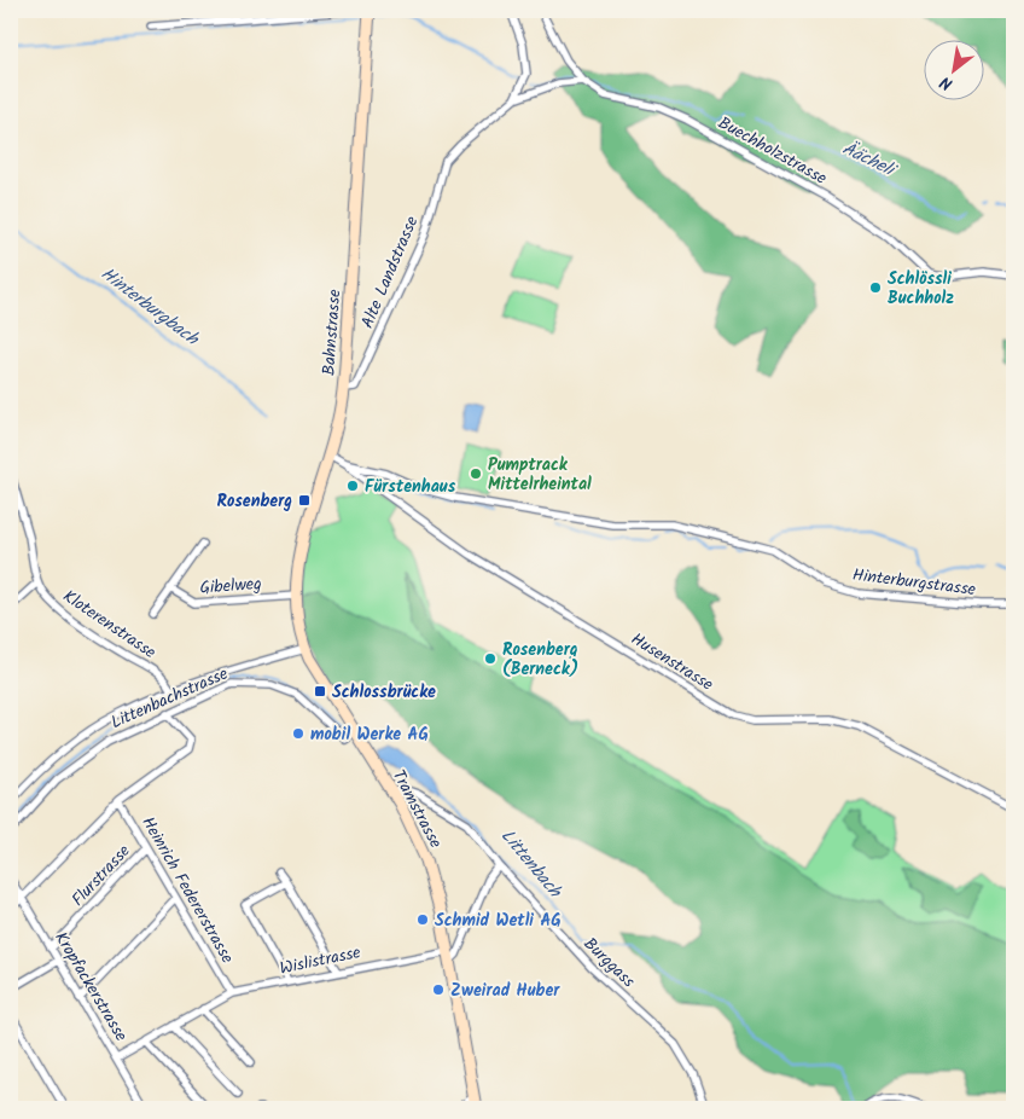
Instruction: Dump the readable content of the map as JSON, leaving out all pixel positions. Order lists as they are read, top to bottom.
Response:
{
  "streets": {
    "main road": ["Bahnstrasse", "Tramstrasse"],
    "street": [
      "Buechholzstrasse",
      "Alte Landstrasse",
      "Hinterburgstrasse",
      "Gibelweg",
      "Kloterenstrasse",
      "Husenstrasse",
      "Littenbachstrasse",
      "Flurstrasse",
      "Heinrich Federerstrasse",
      "Wislistrasse",
      "Burggass",
      "Kropfackerstrasse"
    ]
  },
  "crossings": [
    ["Alte Landstrasse", "Bahnstrasse"],
    ["Bahnstrasse", "Hinterburgstrasse"],
    ["Bahnstrasse", "Gibelweg"],
    ["Bahnstrasse", "Tramstrasse"],
    ["Hinterburgstrasse", "Husenstrasse"],
    ["Littenbachstrasse", "Tramstrasse"],
    ["Tramstrasse", "Wislistrasse"],
    ["Tramstrasse", "Burggass"],
    ["Flurstrasse", "Heinrich Federerstrasse"],
    ["Flurstrasse", "Kropfackerstrasse"],
    ["Heinrich Federerstrasse", "Wislistrasse"],
    ["Wislistrasse", "Kropfackerstrasse"]
  ],
  "water": ["Äächeli", "Hinterburgbach", "Littenbach"],
  "places": {
    "other": [
      "Schlössli Buchholz",
      "Pumptrack Mittelrheintal",
      "Fürstenhaus",
      "Rosenberg (Berneck)",
      "mobil Werke AG",
      "Schmid Wetli AG",
      "Zweirad Huber"
    ],
    "transit": ["Rosenberg", "Schlossbrücke"]
  },
  "north": "bottom left"
}
